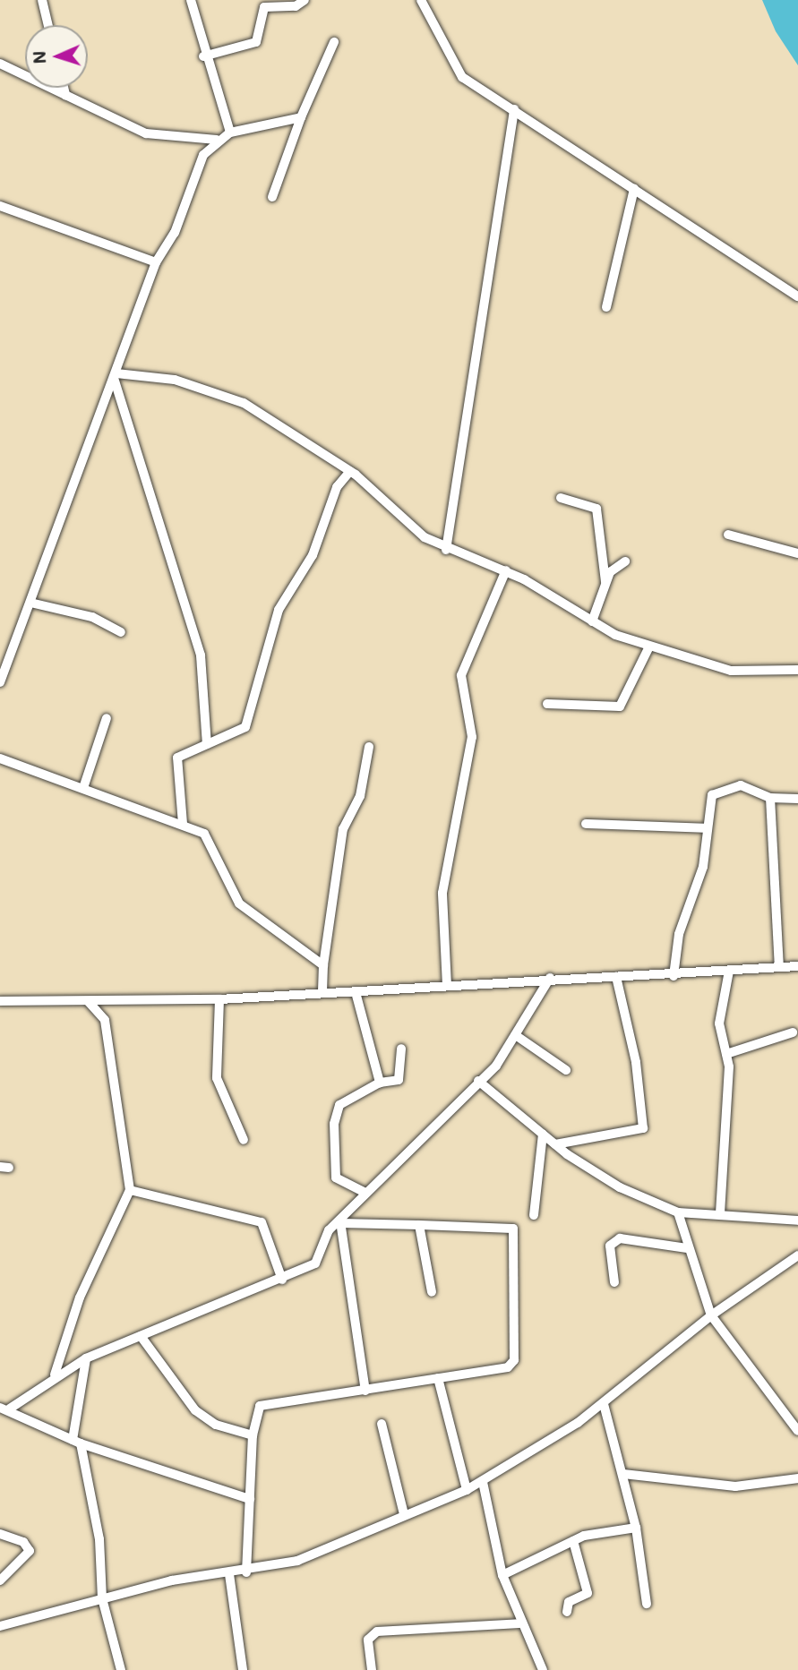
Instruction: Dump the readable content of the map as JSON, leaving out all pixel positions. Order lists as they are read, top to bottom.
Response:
{
  "north": "left"
}
